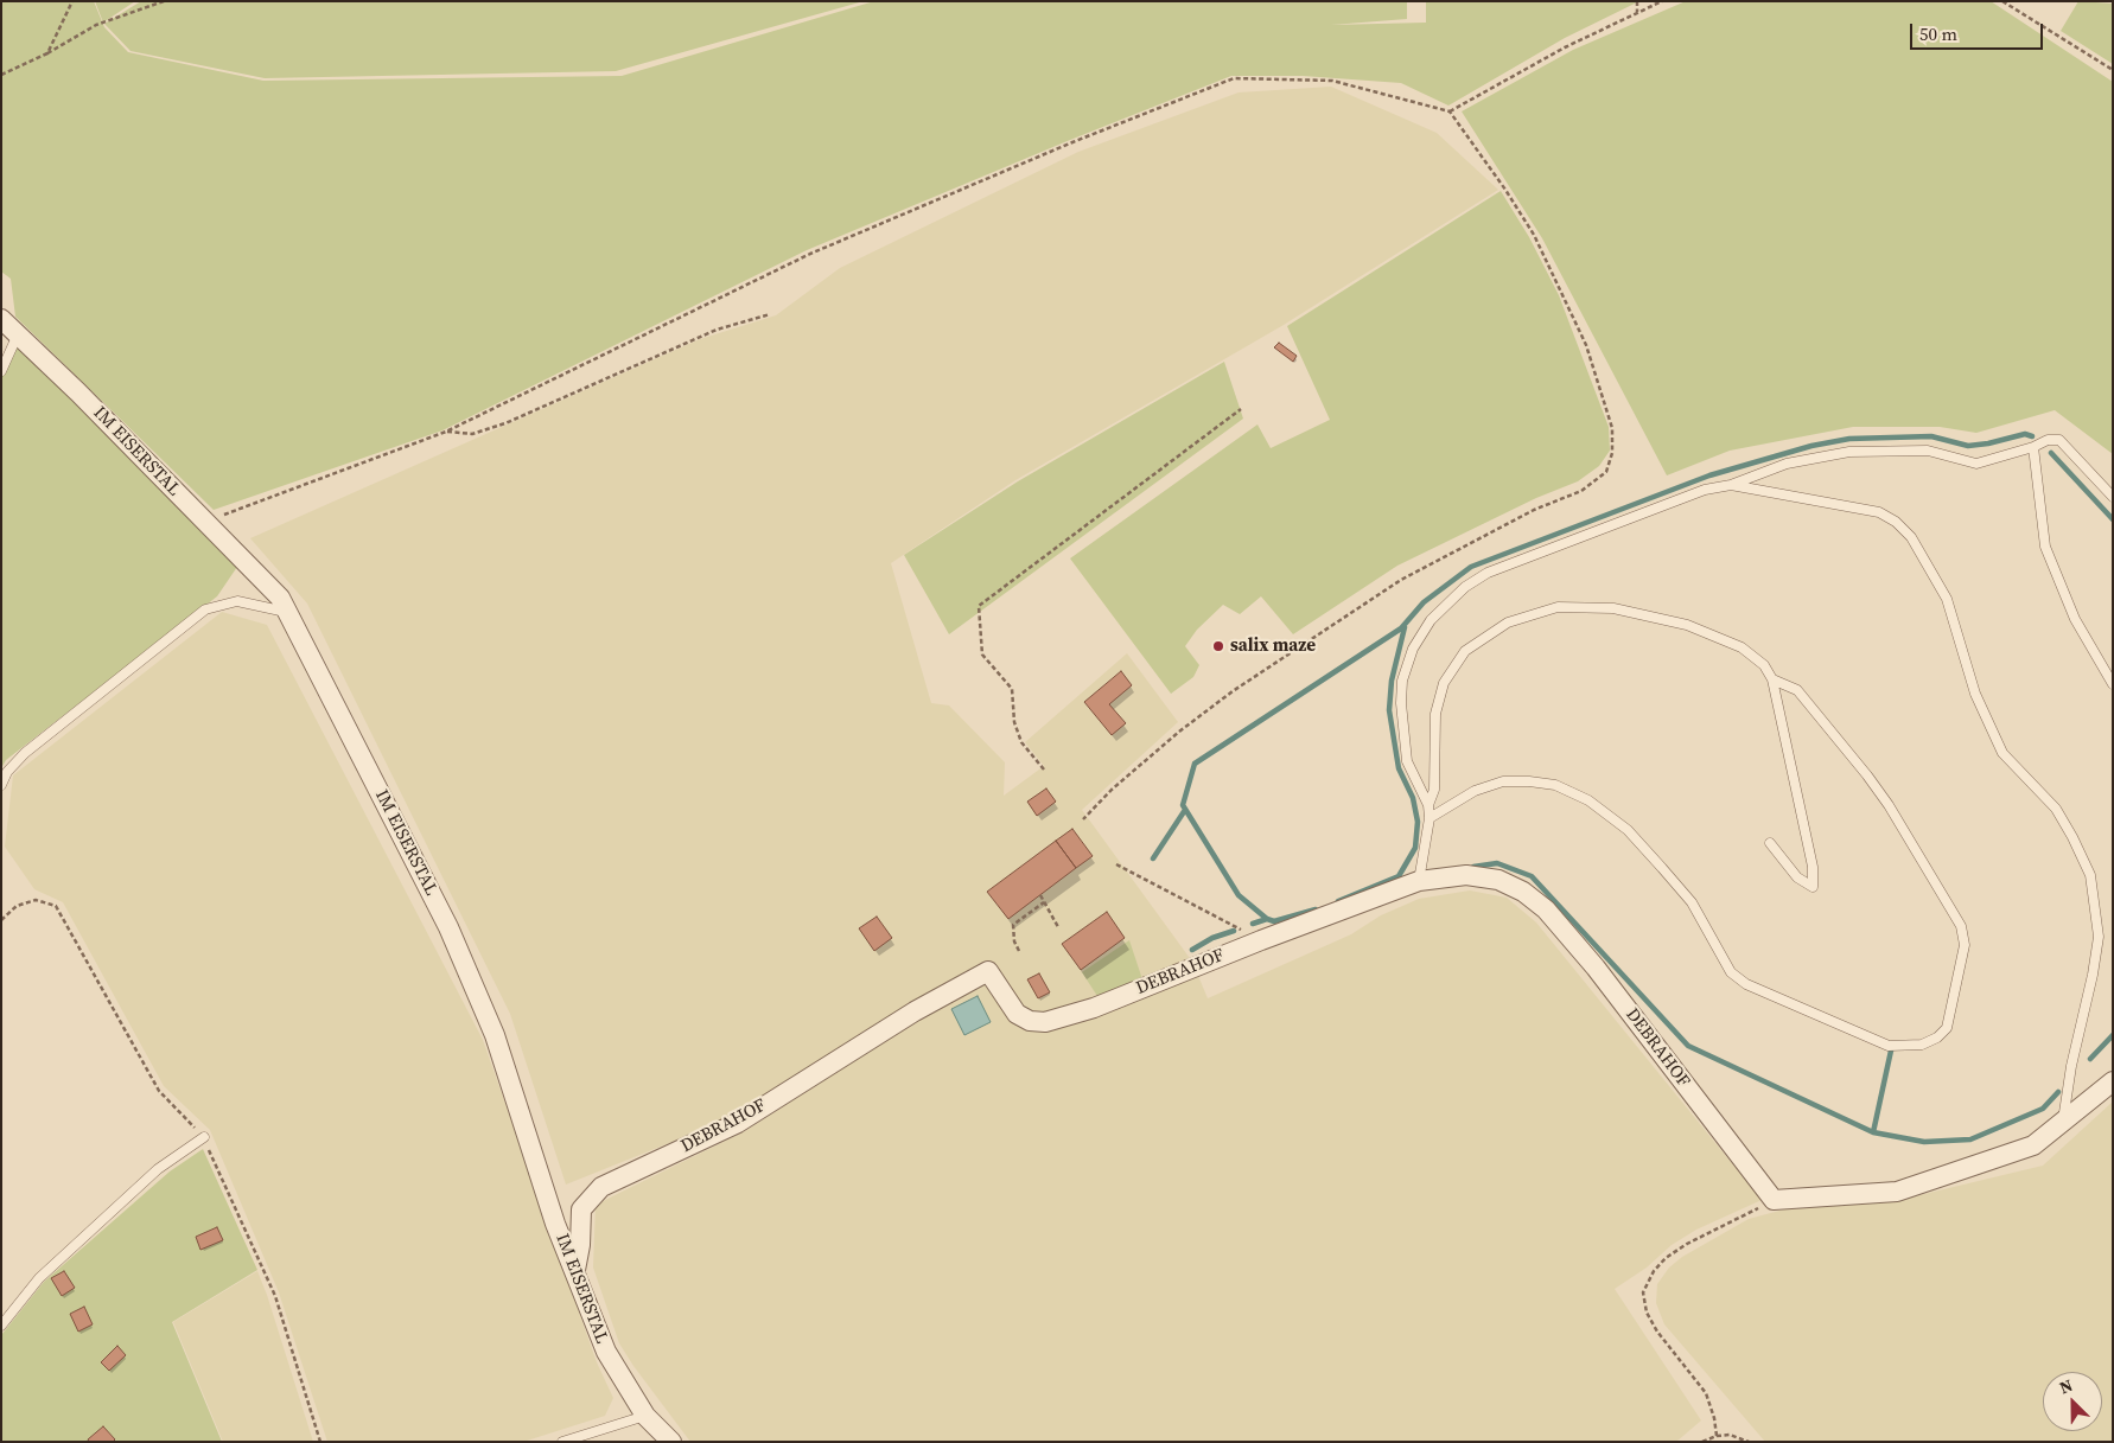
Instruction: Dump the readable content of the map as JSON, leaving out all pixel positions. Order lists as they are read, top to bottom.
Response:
{
  "streets": {
    "street": ["IM EISERSTAL", "DEBRAHOF"]
  },
  "crossings": [
    ["IM EISERSTAL", "DEBRAHOF"]
  ],
  "places": ["salix maze"],
  "scale_bar": "50 m",
  "north": "top left"
}
